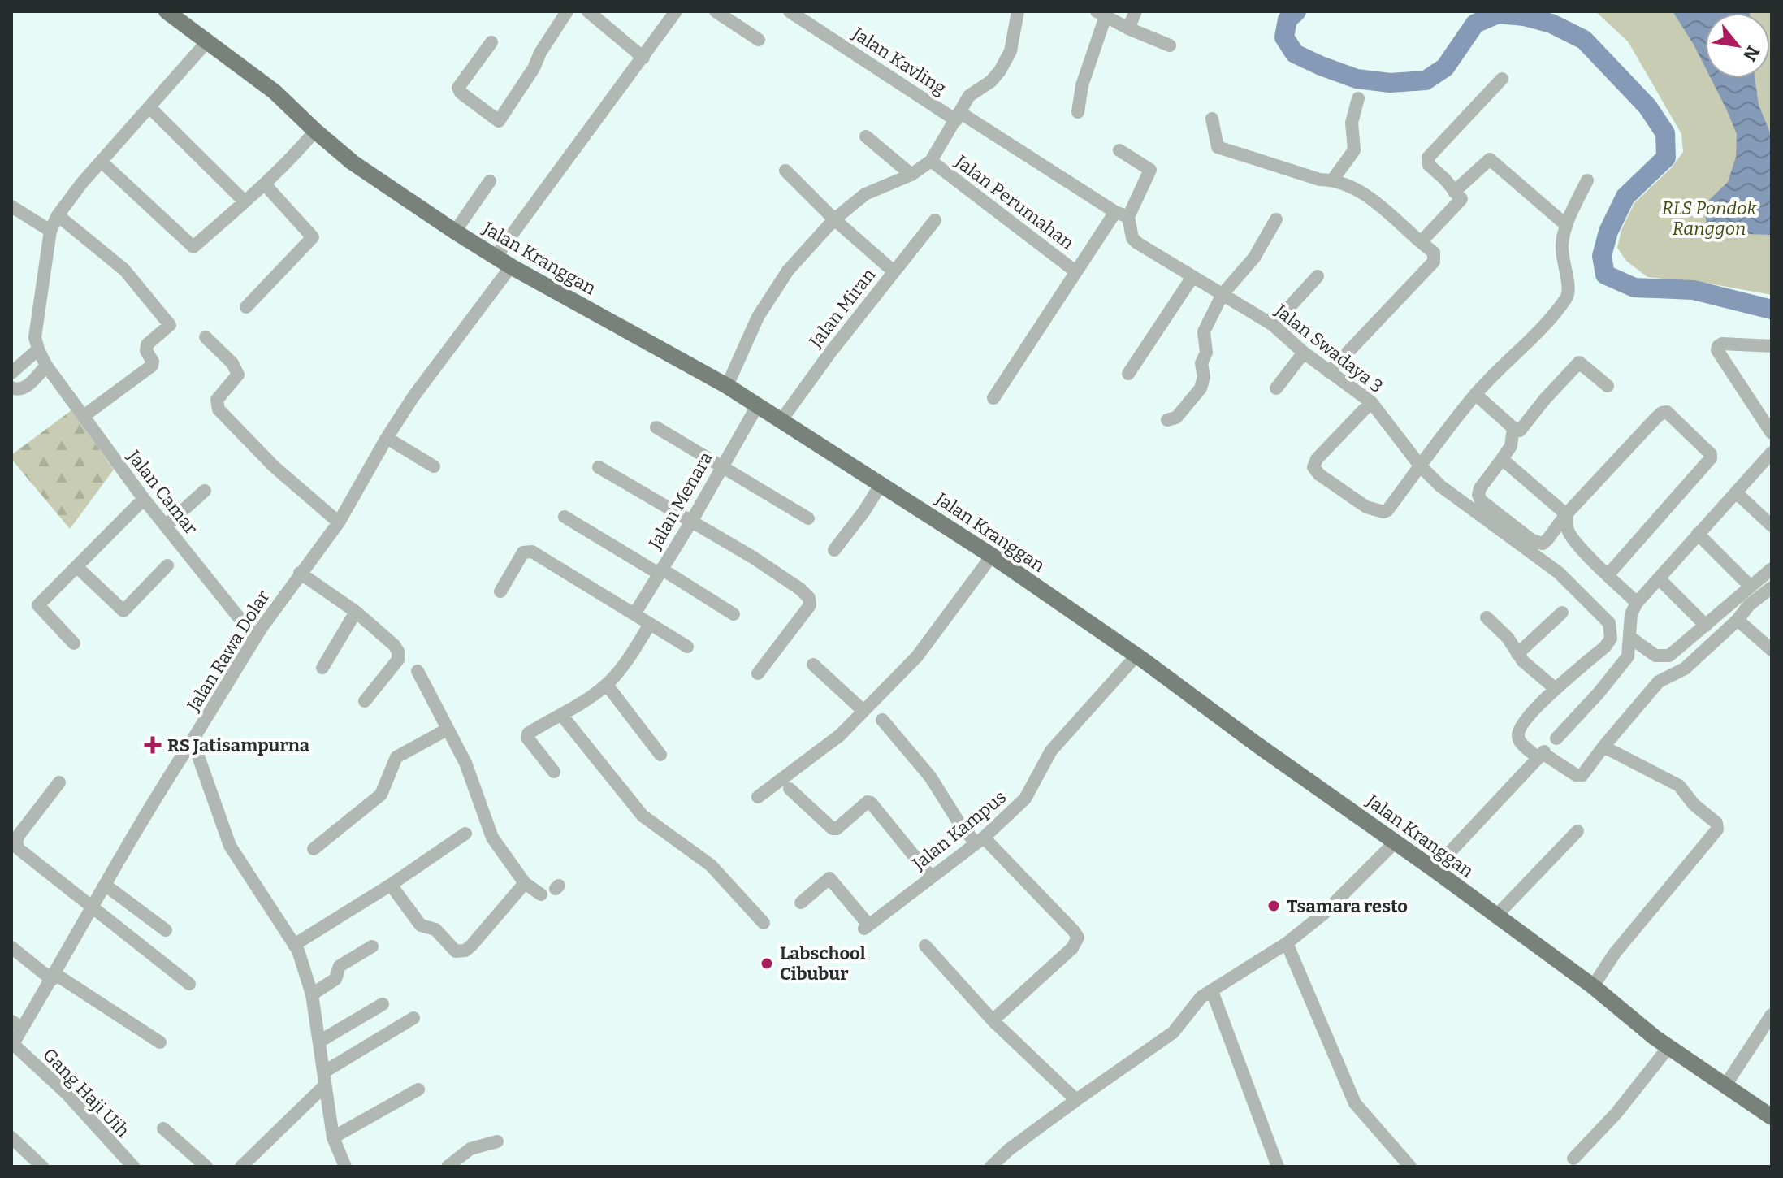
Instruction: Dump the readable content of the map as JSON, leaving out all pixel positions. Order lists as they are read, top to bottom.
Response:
{
  "streets": {
    "main road": ["Jalan Kranggan"],
    "street": [
      "Jalan Kavling",
      "Jalan Perumahan",
      "Jalan Miran",
      "Jalan Swadaya 3",
      "Jalan Camar",
      "Jalan Menara",
      "Jalan Rawa Dolar",
      "Jalan Kampus",
      "Gang Haji Uih"
    ]
  },
  "crossings": [
    ["Jalan Kranggan", "Jalan Miran"],
    ["Jalan Kranggan", "Jalan Camar"],
    ["Jalan Kranggan", "Jalan Menara"],
    ["Jalan Kranggan", "Jalan Rawa Dolar"],
    ["Jalan Kranggan", "Jalan Kampus"],
    ["Jalan Camar", "Jalan Rawa Dolar"]
  ],
  "parks": ["RLS Pondok Ranggon"],
  "places": {
    "health": ["RS Jatisampurna"],
    "other": ["Tsamara resto", "Labschool Cibubur"]
  },
  "north": "bottom right"
}
